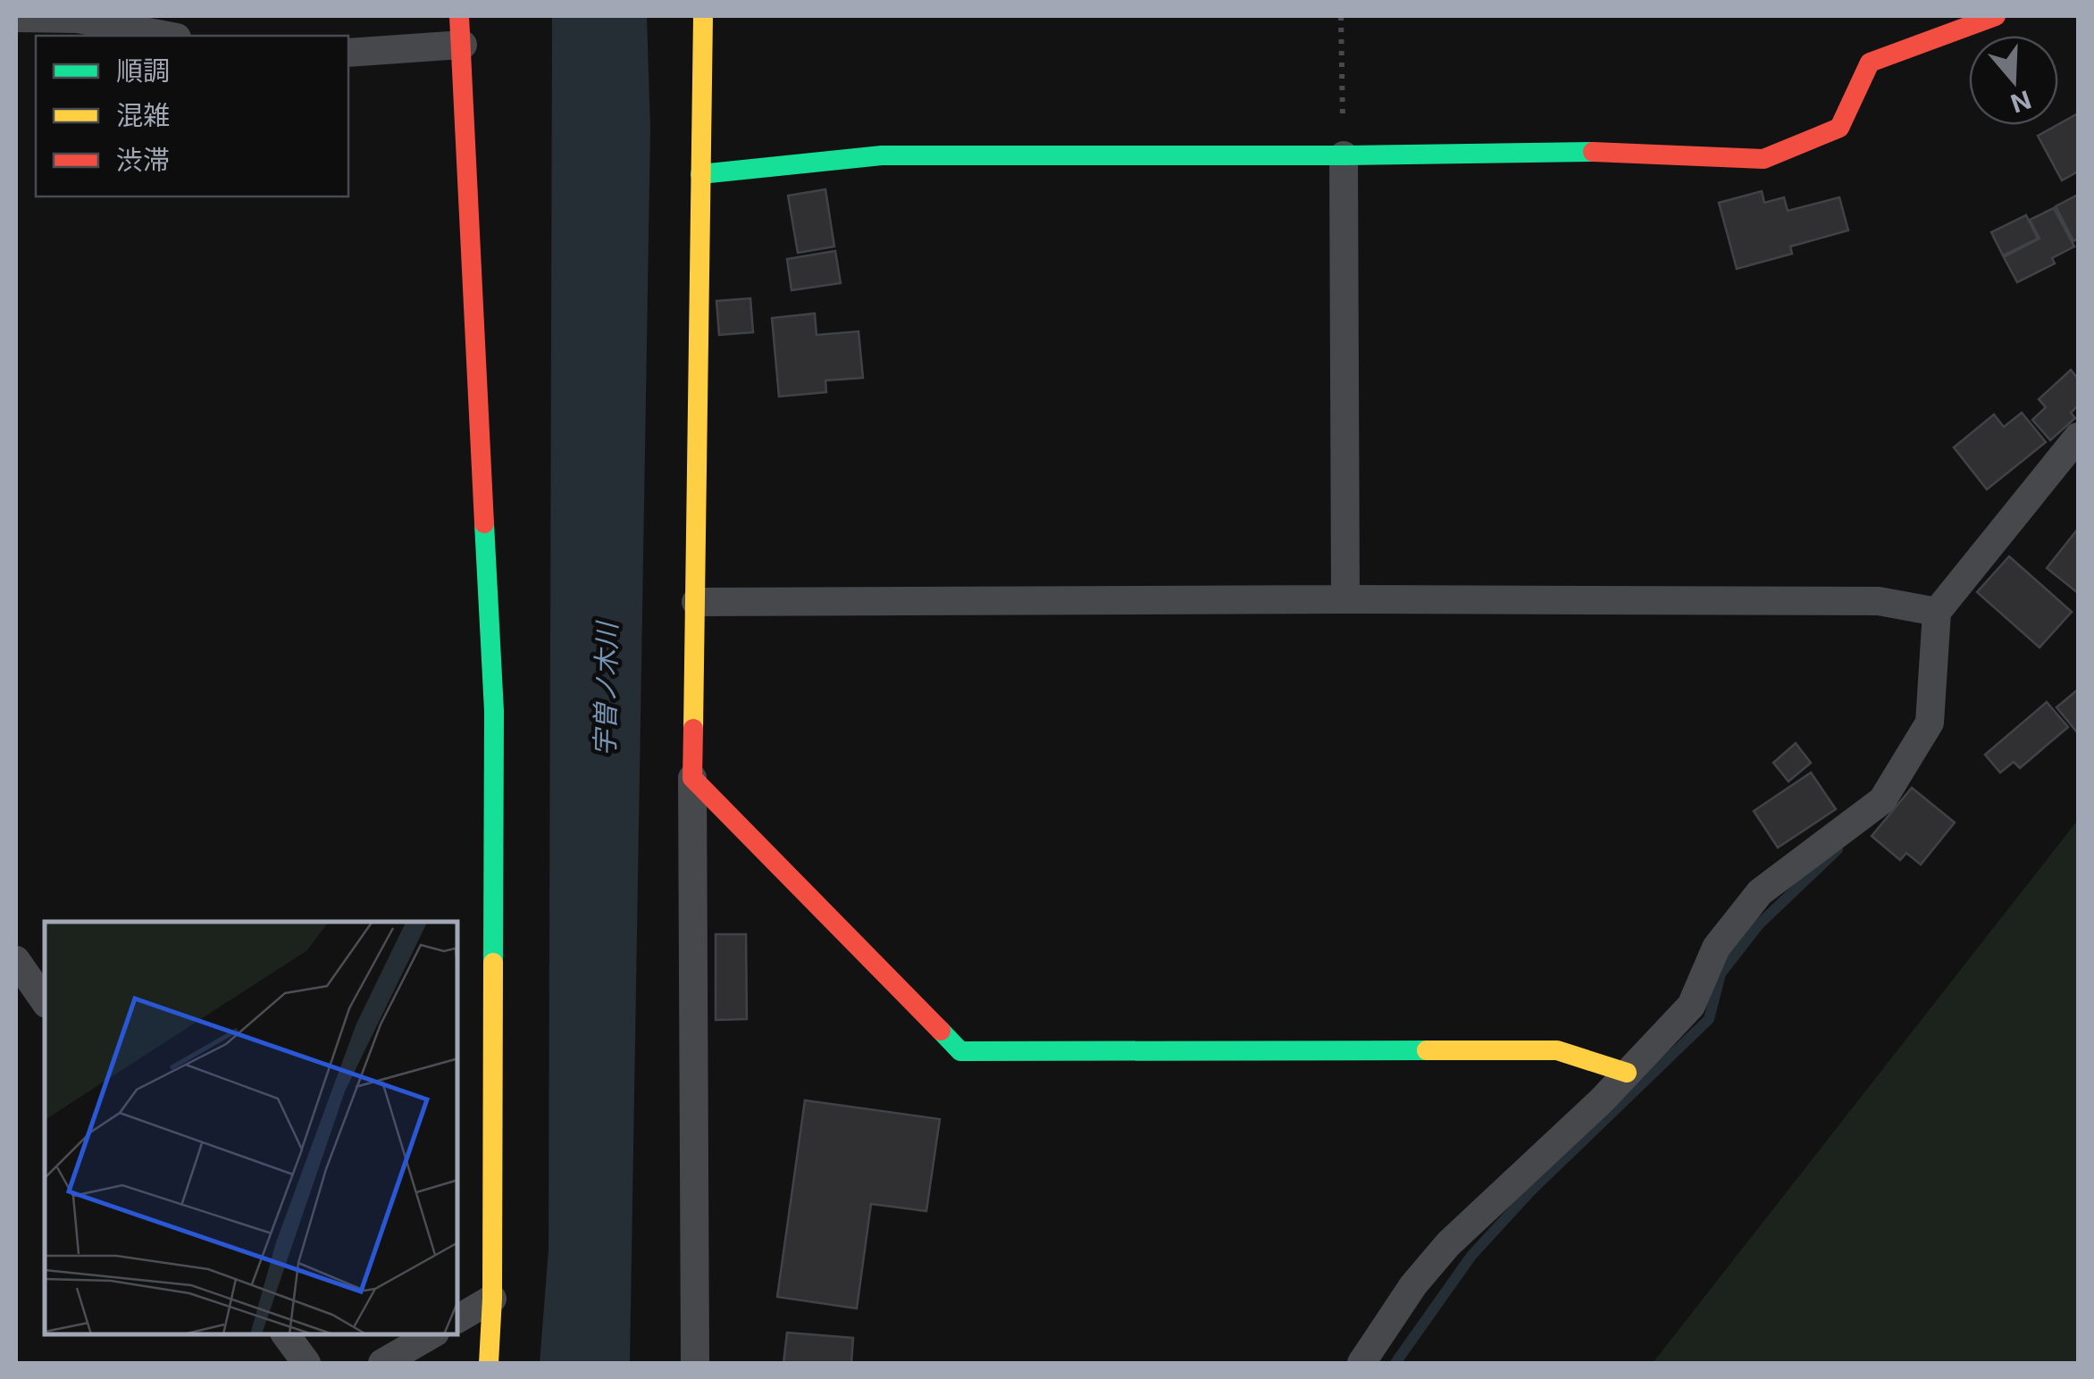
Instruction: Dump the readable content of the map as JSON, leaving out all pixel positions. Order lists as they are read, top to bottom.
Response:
{
  "water": ["宇曽ノ木川"],
  "legend": ["順調", "混雑", "渋滞"],
  "north": "bottom"
}
